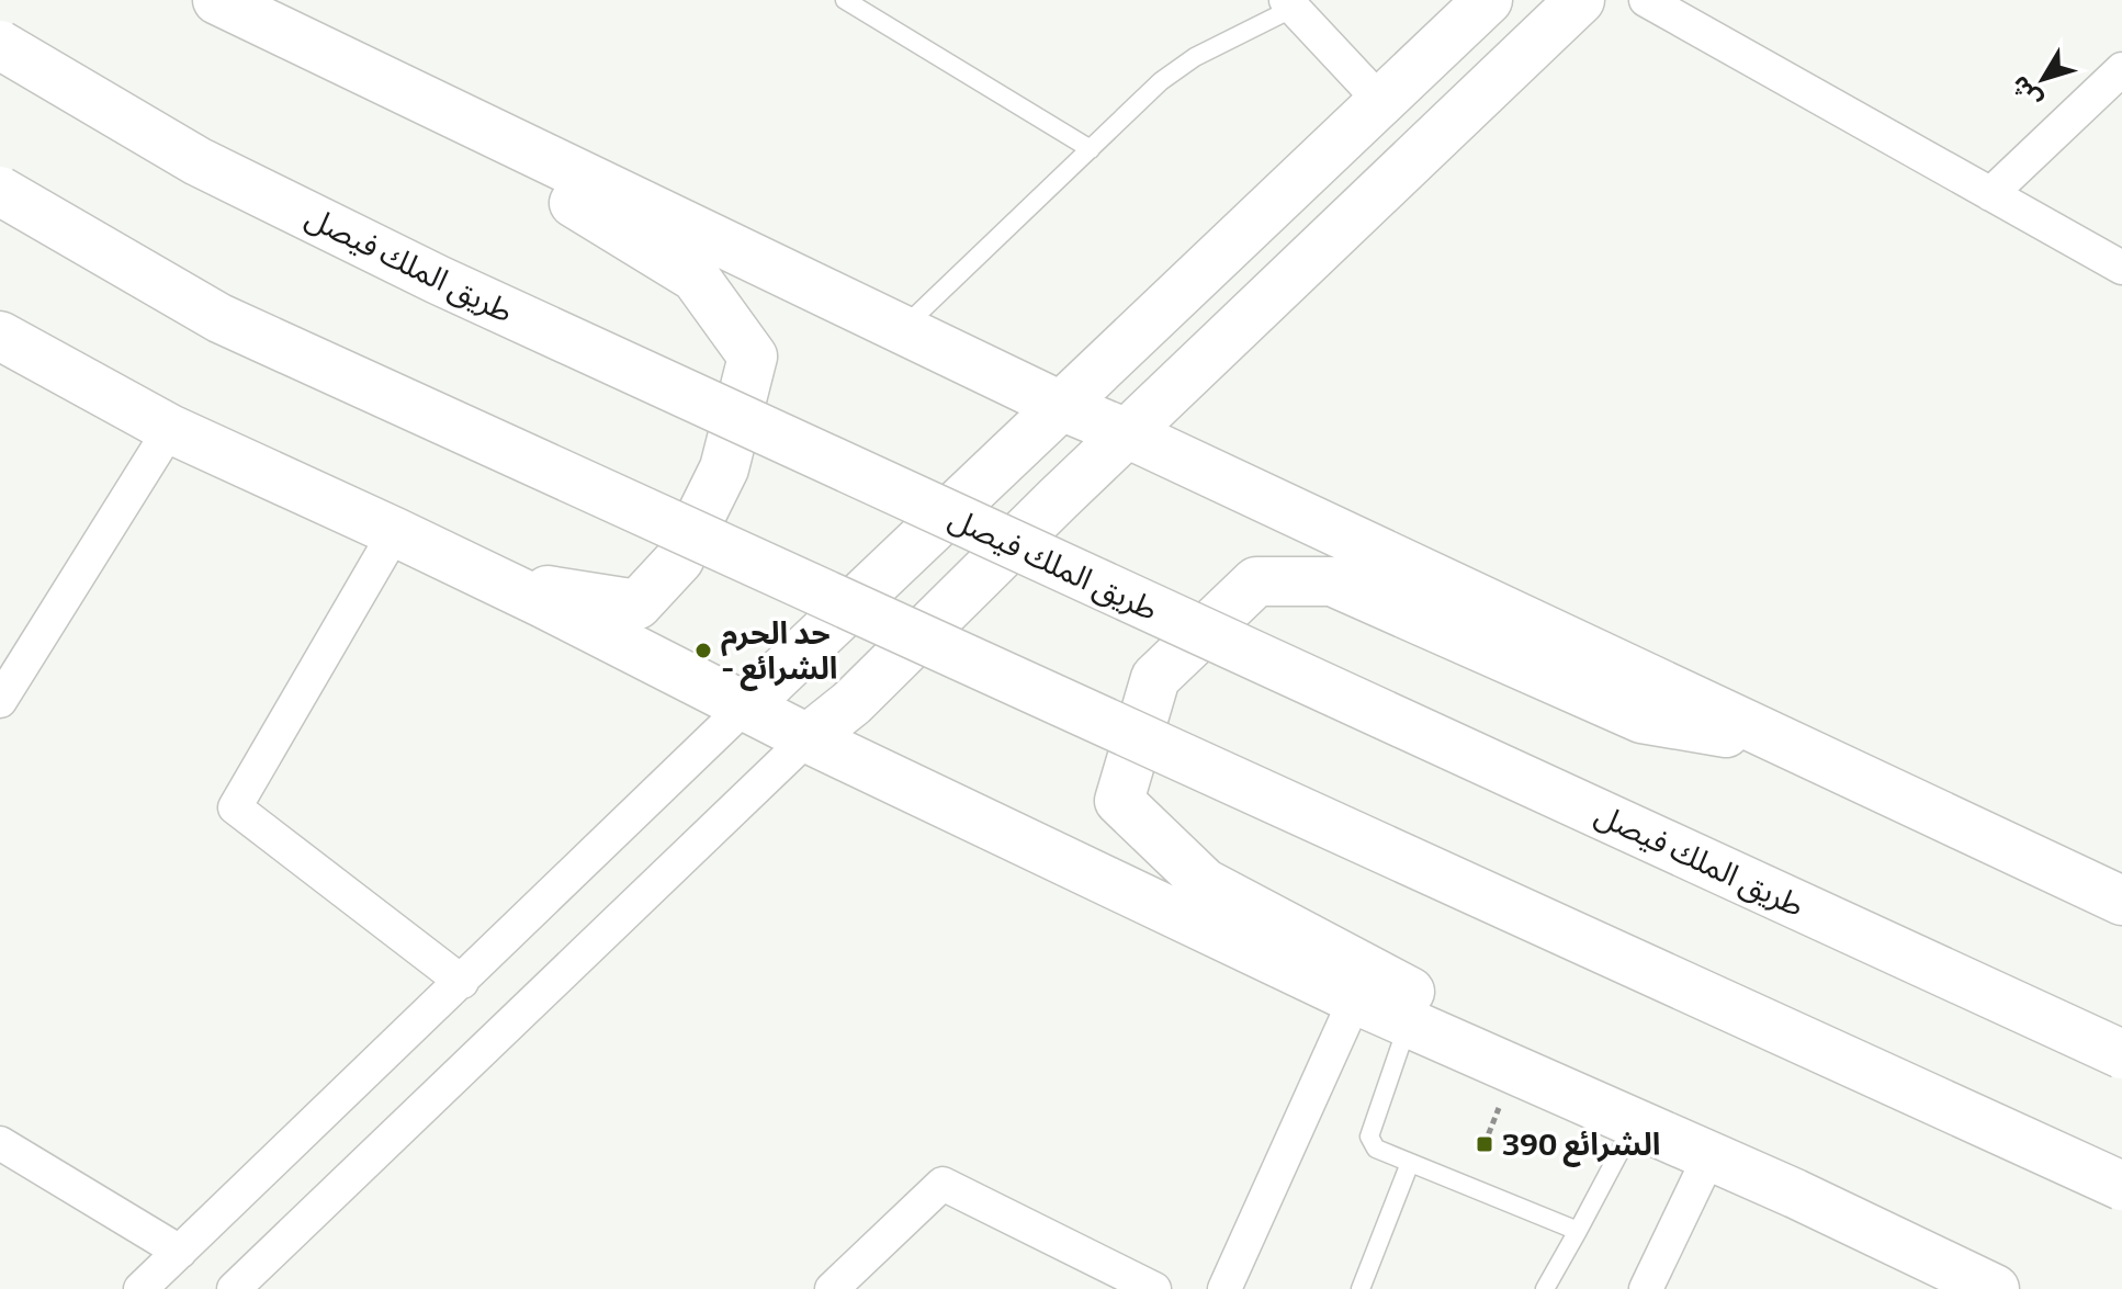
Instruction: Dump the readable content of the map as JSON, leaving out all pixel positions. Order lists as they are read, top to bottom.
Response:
{
  "streets": {
    "main road": ["طريق الملك فيصل"]
  },
  "places": {
    "other": ["حد الحرم - الشرائع"],
    "transit": ["الشرائع 390"]
  },
  "north": "bottom left"
}
